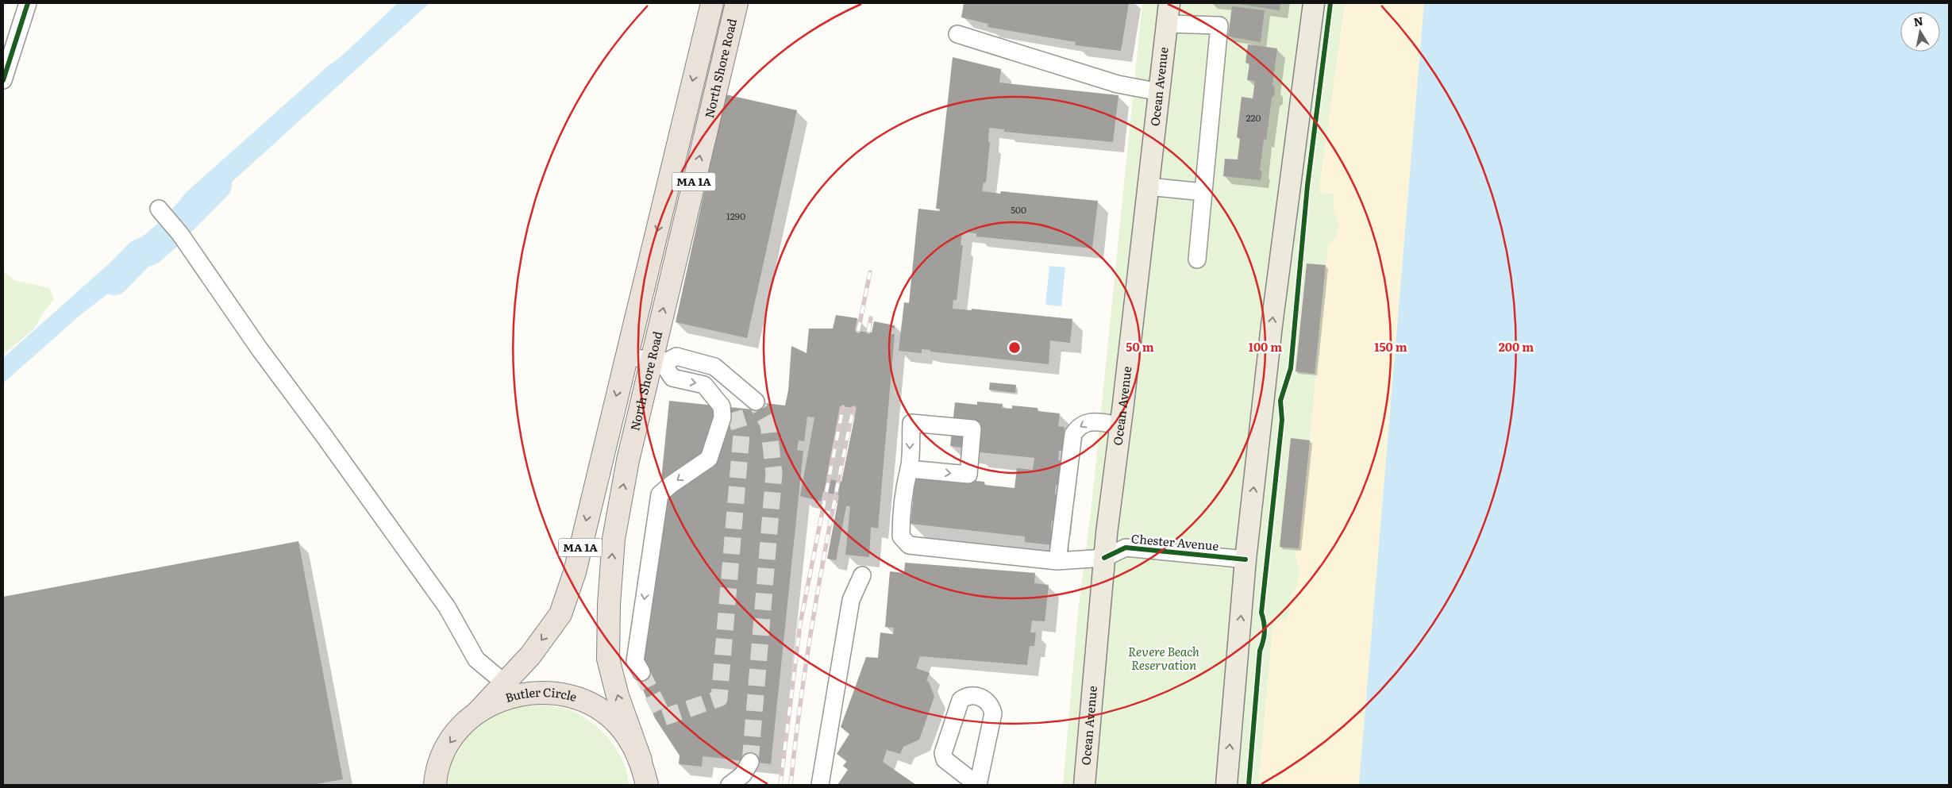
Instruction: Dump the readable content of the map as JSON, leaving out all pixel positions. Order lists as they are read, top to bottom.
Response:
{
  "streets": {
    "highway": ["North Shore Road", "MA 1A", "Butler Circle"],
    "main road": ["Ocean Avenue"],
    "street": ["Chester Avenue"]
  },
  "crossings": [
    ["North Shore Road", "Butler Circle"],
    ["Ocean Avenue", "Chester Avenue"]
  ],
  "parks": ["Revere Beach Reservation"],
  "house_numbers": ["220", "500", "1290"],
  "north": "top",
  "rings": [
    "50 m",
    "100 m",
    "150 m",
    "200 m"
  ]
}
